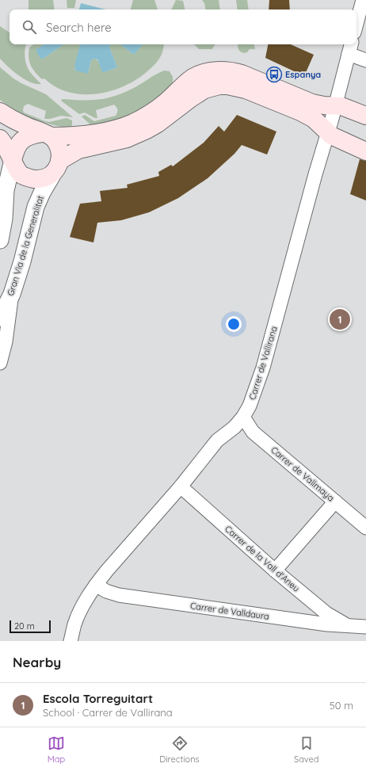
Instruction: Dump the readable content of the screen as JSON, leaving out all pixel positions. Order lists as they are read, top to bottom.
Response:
{
  "streets": {
    "street": [
      "Gran Via de la Generalitat",
      "Carrer de Vallirana",
      "Carrer de Vallmaya",
      "Carrer de la Vall d'Aneu",
      "Carrer de Valldaura"
    ]
  },
  "crossings": [
    ["Carrer de Vallirana", "Carrer de Vallmaya"],
    ["Carrer de Vallirana", "Carrer de la Vall d'Aneu"],
    ["Carrer de Vallirana", "Carrer de Valldaura"],
    ["Carrer de la Vall d'Aneu", "Carrer de Valldaura"]
  ],
  "places": {
    "bus stop": ["Espanya"]
  },
  "scale_bar": "20 m",
  "page": {
    "search": "Search here",
    "pins": "1",
    "scale": "20 m",
    "heading": "Nearby",
    "list": [
      {
        "mark": "1",
        "name": "Escola Torreguitart",
        "note": "School · Carrer de Vallirana",
        "value": "50 m"
      }
    ],
    "nav": ["Map", "Directions", "Saved"]
  }
}
